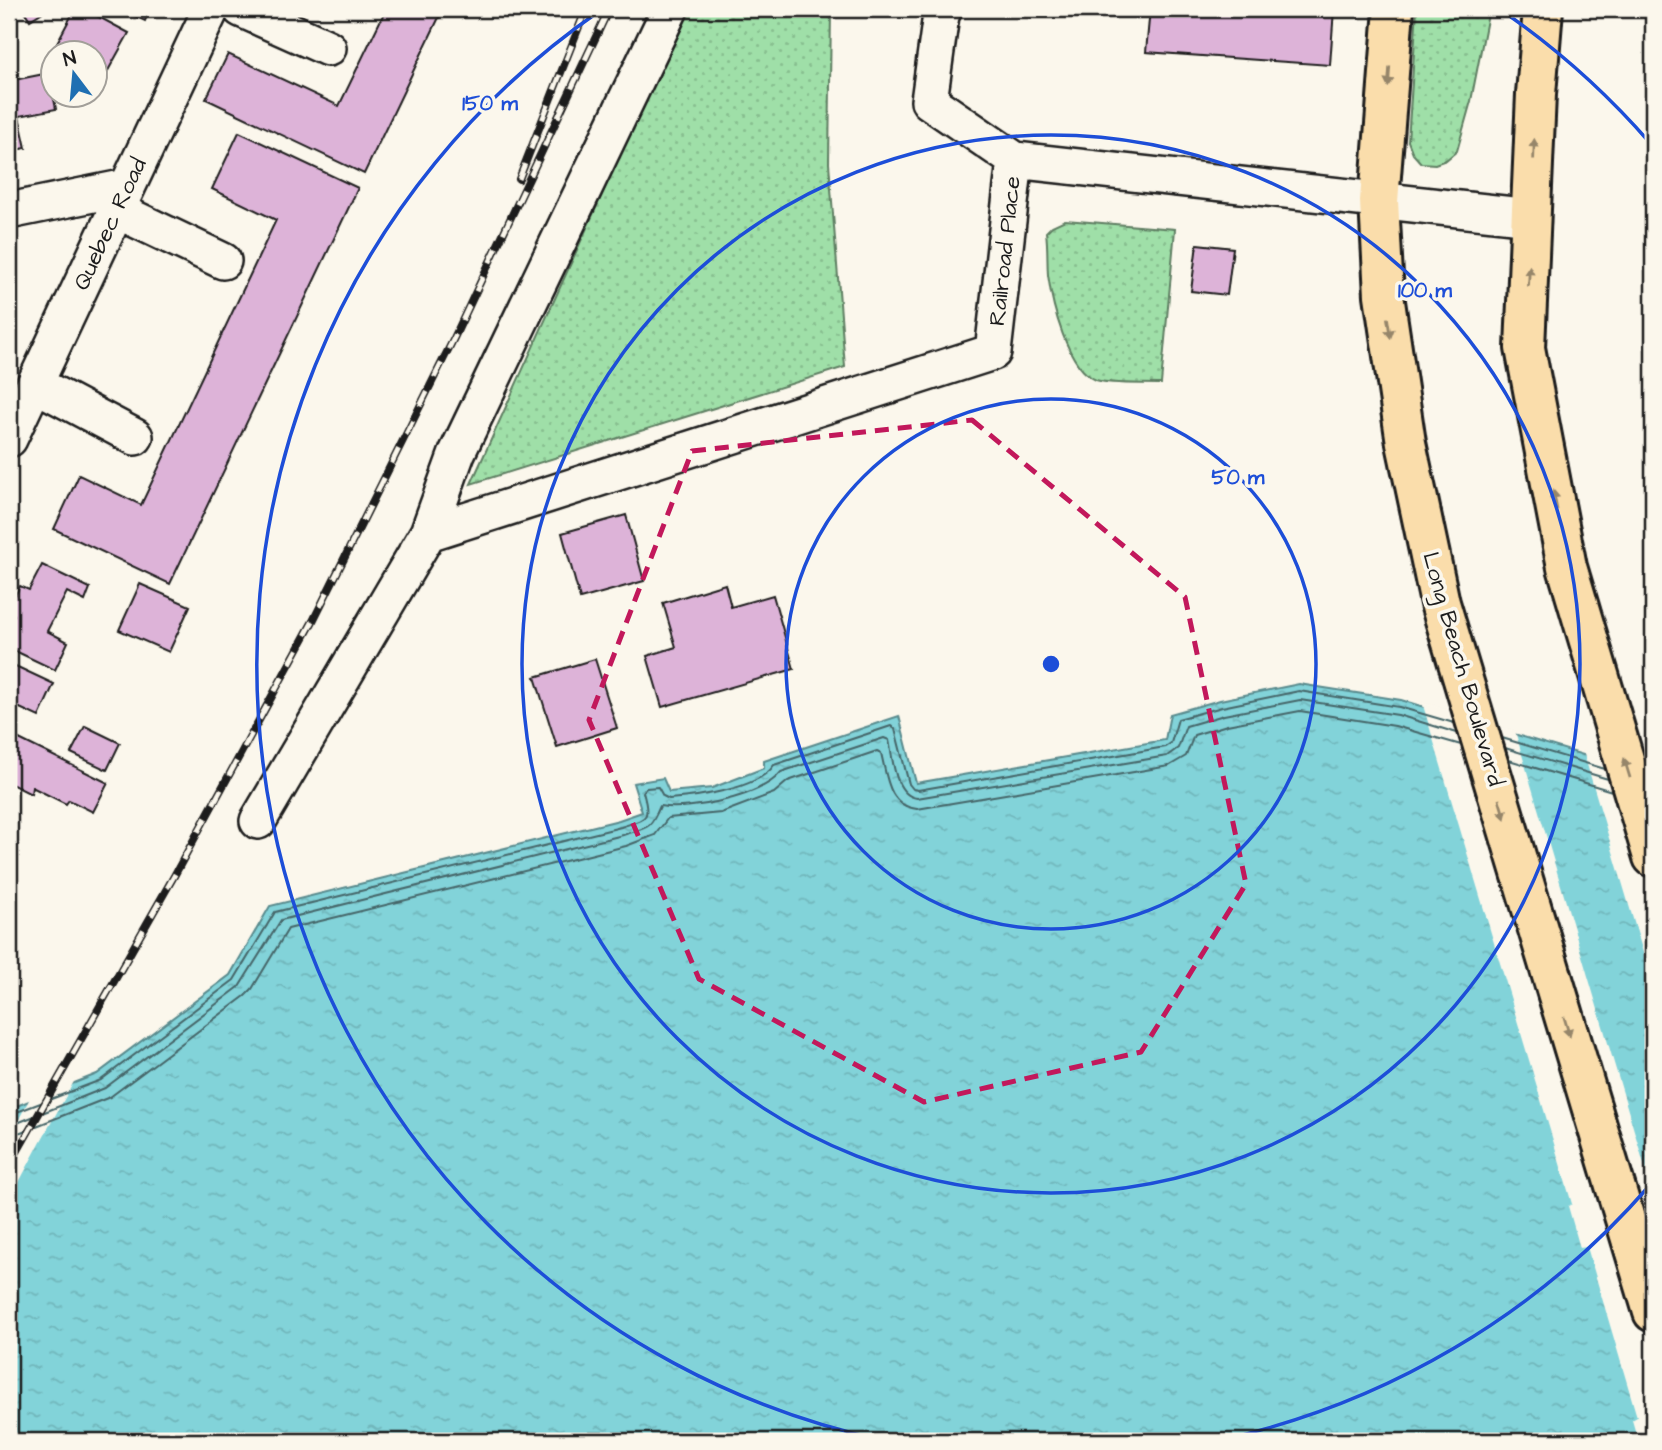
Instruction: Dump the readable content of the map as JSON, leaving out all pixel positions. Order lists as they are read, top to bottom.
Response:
{
  "streets": {
    "main road": ["Long Beach Boulevard"],
    "street": ["Quebec Road", "Railroad Place"]
  },
  "crossings": [
    ["Railroad Place", "Long Beach Boulevard"]
  ],
  "north": "top",
  "rings": ["150 m", "100 m", "50 m"]
}
